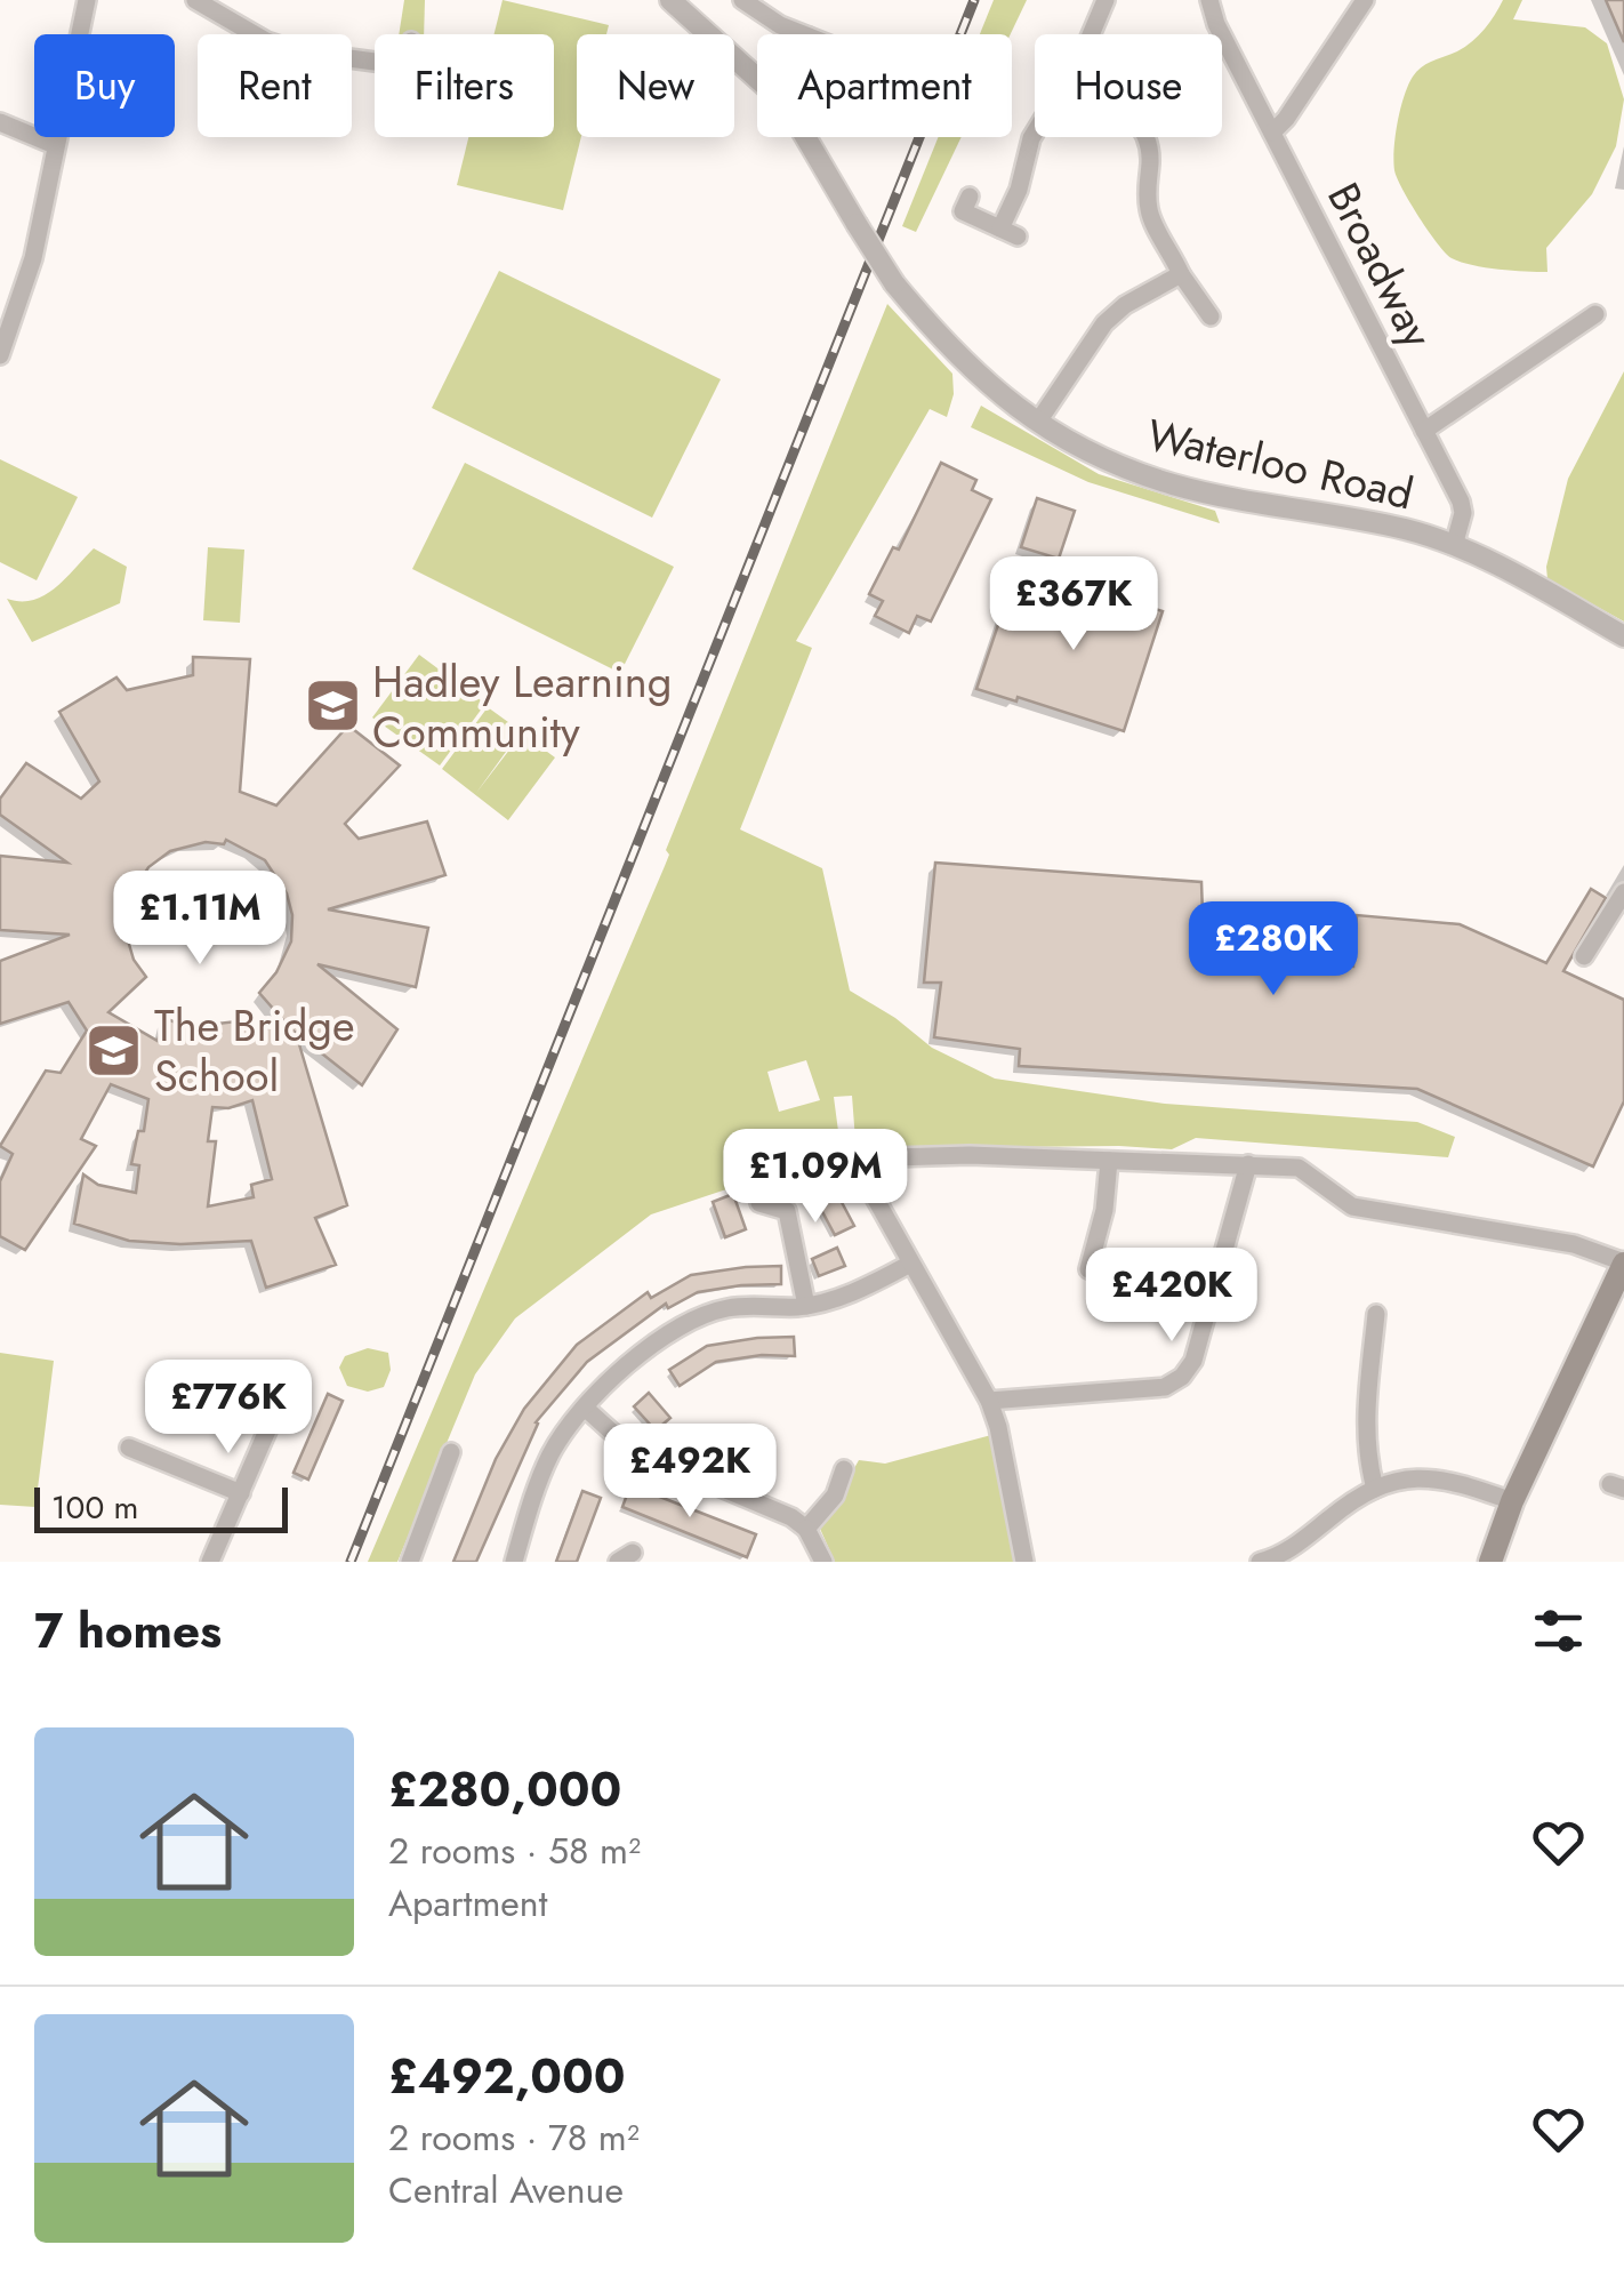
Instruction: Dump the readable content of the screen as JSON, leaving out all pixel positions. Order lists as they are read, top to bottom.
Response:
{
  "streets": {
    "street": ["Broadway", "Waterloo Road"]
  },
  "crossings": [
    ["Broadway", "Waterloo Road"]
  ],
  "places": {
    "school or university": ["Hadley Learning Community", "The Bridge School"]
  },
  "scale_bar": "100 m",
  "page": {
    "chip": [
      "Buy",
      "Rent",
      "Filters",
      "New",
      "Apartment",
      "House"
    ],
    "price": [
      "£367K",
      "£1.11M",
      "£280K",
      "£1.09M",
      "£420K",
      "£776K",
      "£492K"
    ],
    "scale": "100 m",
    "heading": "7 homes",
    "list": [
      {
        "name": "£280,000",
        "note": "2 rooms · 58 m² · Apartment"
      },
      {
        "name": "£492,000",
        "note": "2 rooms · 78 m² · Central Avenue"
      }
    ]
  }
}
